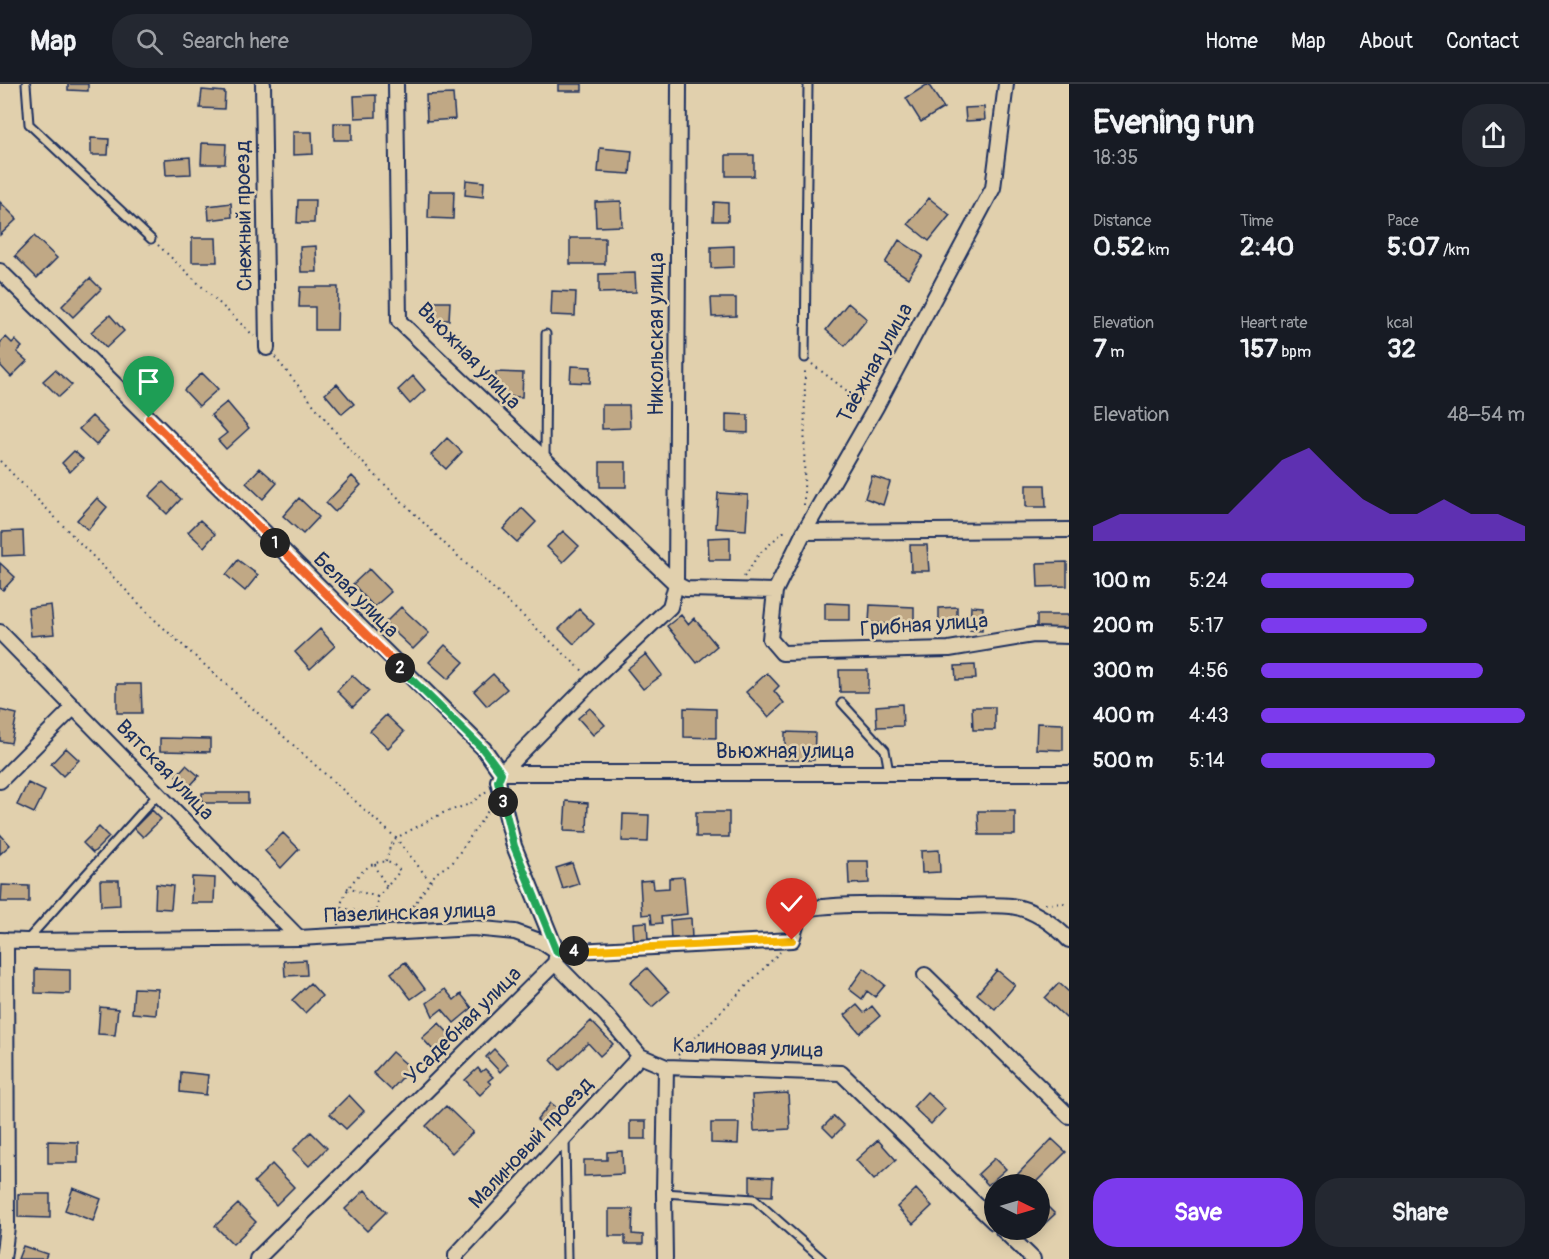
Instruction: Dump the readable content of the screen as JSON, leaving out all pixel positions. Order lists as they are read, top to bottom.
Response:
{
  "streets": {
    "street": [
      "Снежный проезд",
      "Никольская улица",
      "Вьюжная улица",
      "Таёжная улица",
      "Белая улица",
      "Грибная улица",
      "Вятская улица",
      "Пазелинская улица",
      "Усадебная улица",
      "Калиновая улица",
      "Малиновый проезд"
    ]
  },
  "crossings": [
    ["Никольская улица", "Вьюжная улица"],
    ["Вьюжная улица", "Белая улица"],
    ["Таёжная улица", "Грибная улица"],
    ["Вятская улица", "Пазелинская улица"],
    ["Пазелинская улица", "Усадебная улица"],
    ["Пазелинская улица", "Калиновая улица"],
    ["Усадебная улица", "Калиновая улица"],
    ["Калиновая улица", "Малиновый проезд"]
  ],
  "north": "right",
  "page": {
    "header": "Map",
    "search": "Search here",
    "nav": [
      "Home",
      "Map",
      "About",
      "Contact"
    ],
    "heading": ["Evening run", "18:35"],
    "stats": [
      ["Distance", "0.52 km"],
      ["Time", "2:40"],
      ["Pace", "5:07 /km"],
      ["Elevation", "7 m"],
      ["Heart rate", "157 bpm"],
      ["kcal", "32"]
    ],
    "chart": ["Elevation", "48–54 m"],
    "pins": [
      "1",
      "2",
      "3",
      "4"
    ],
    "list": [
      {
        "name": "100 m",
        "note": "5:24"
      },
      {
        "name": "200 m",
        "note": "5:17"
      },
      {
        "name": "300 m",
        "note": "4:56"
      },
      {
        "name": "400 m",
        "note": "4:43"
      },
      {
        "name": "500 m",
        "note": "5:14"
      }
    ],
    "buttons": ["Save", "Share"]
  }
}
